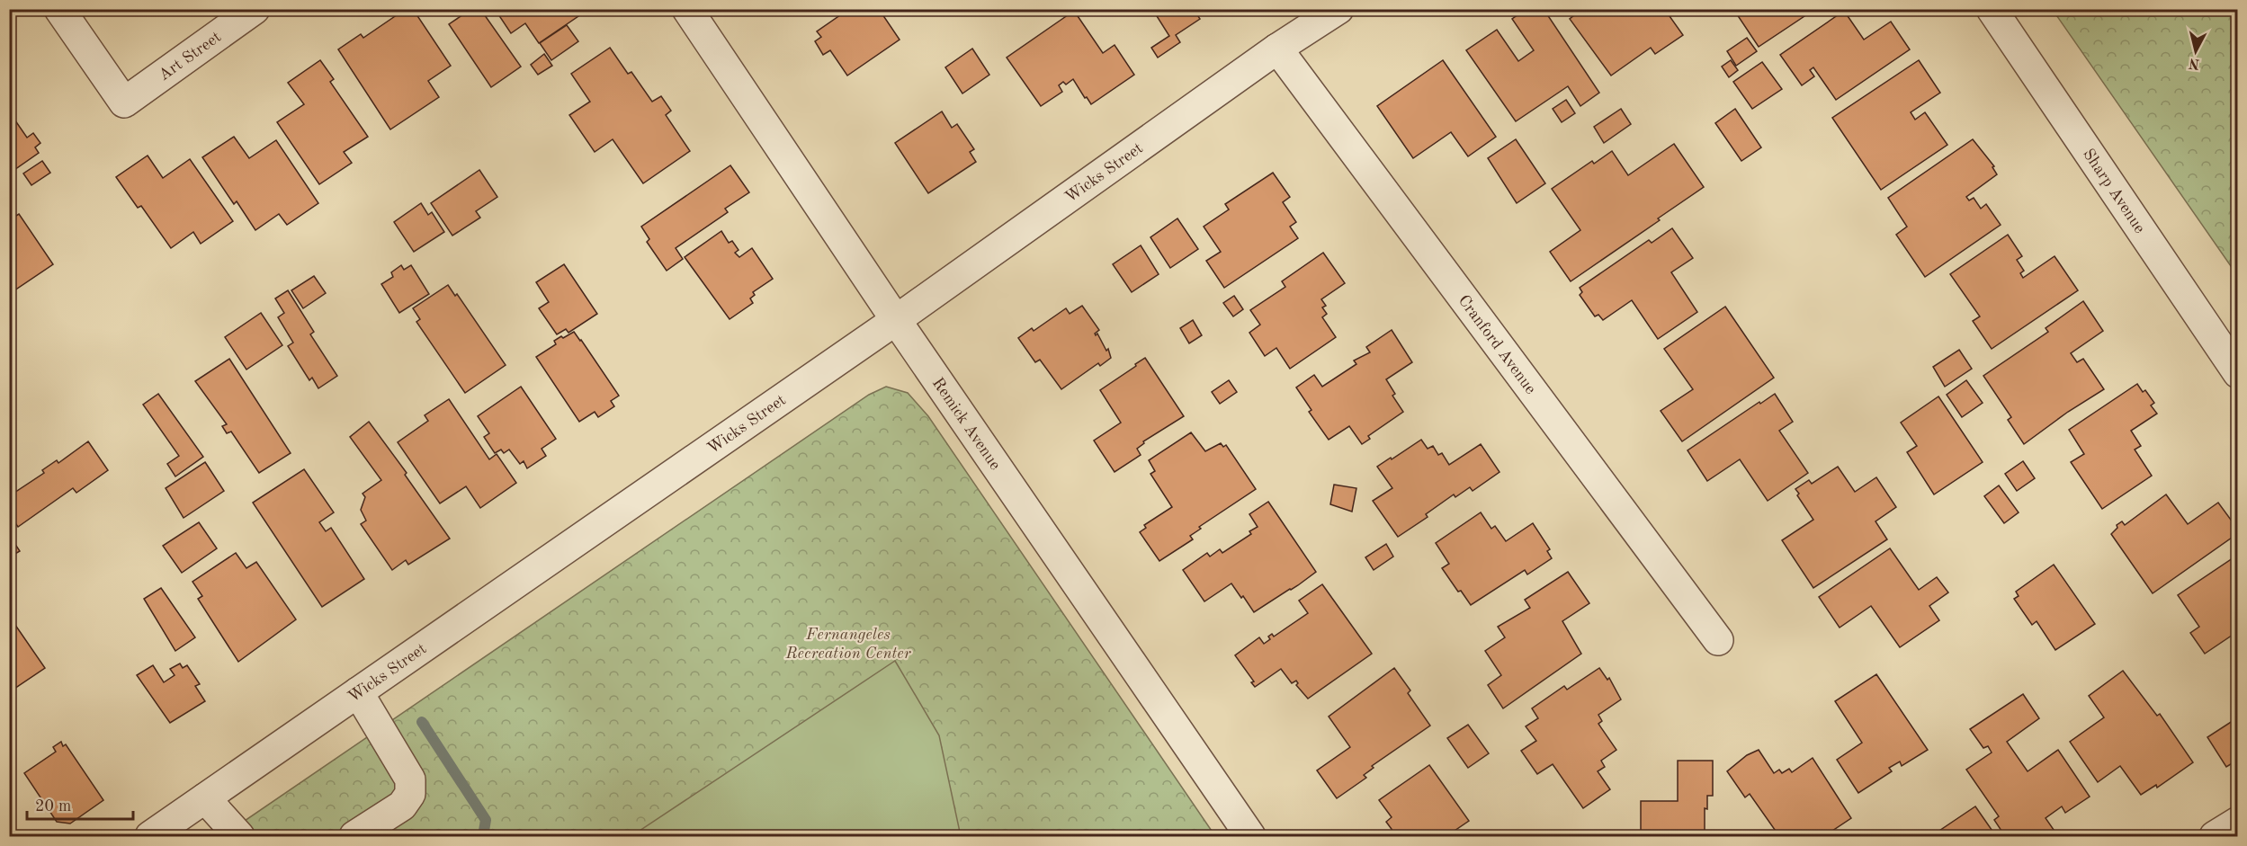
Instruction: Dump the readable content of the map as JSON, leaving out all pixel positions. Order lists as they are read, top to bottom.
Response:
{
  "streets": {
    "street": [
      "Art Street",
      "Wicks Street",
      "Sharp Avenue",
      "Cranford Avenue",
      "Remick Avenue"
    ]
  },
  "crossings": [
    ["Wicks Street", "Cranford Avenue"],
    ["Wicks Street", "Remick Avenue"]
  ],
  "parks": ["Fernangeles Recreation Center"],
  "scale_bar": "20 m",
  "north": "bottom"
}
